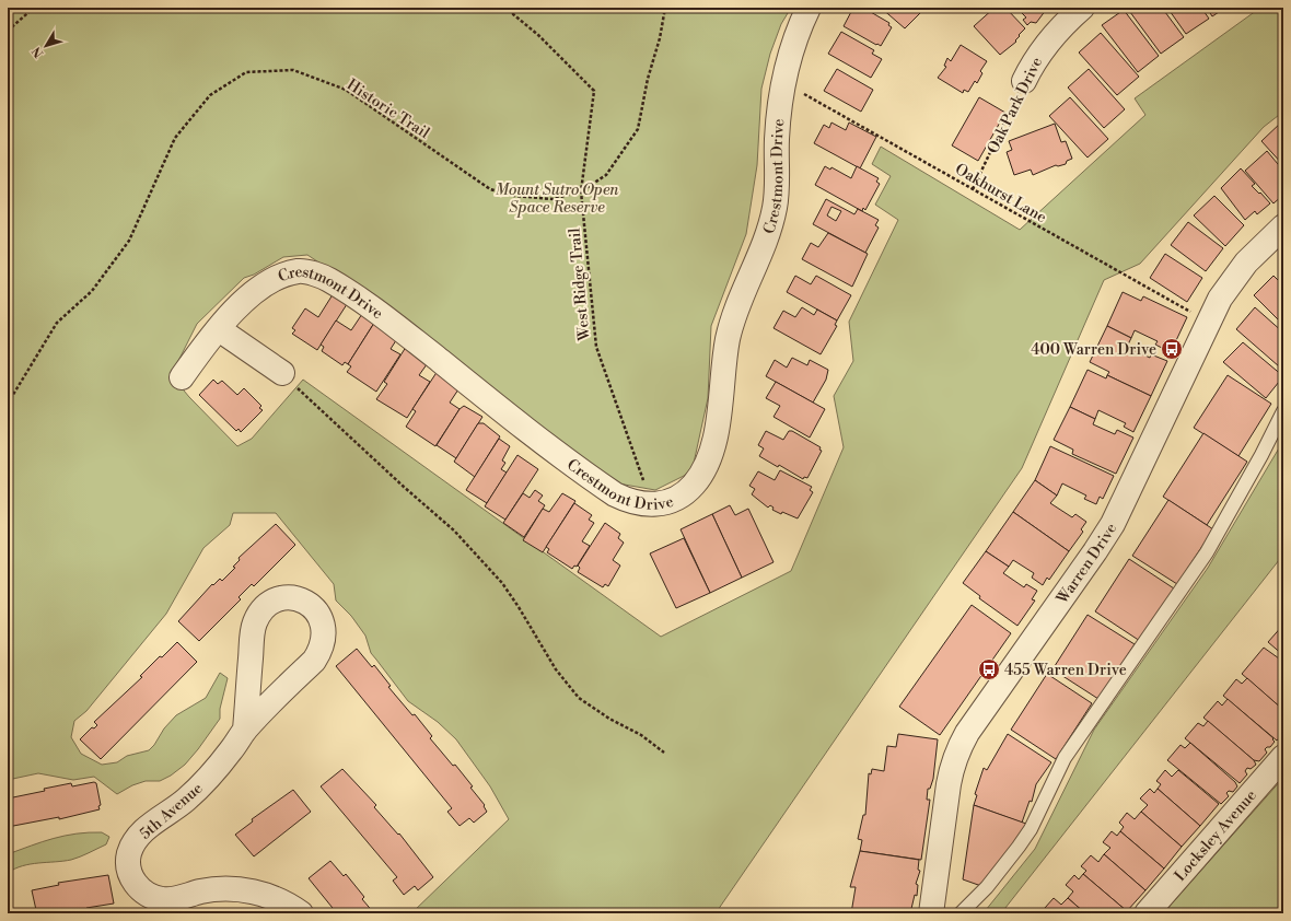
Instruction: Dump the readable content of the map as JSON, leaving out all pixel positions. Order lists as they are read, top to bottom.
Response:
{
  "streets": {
    "street": [
      "Oak Park Drive",
      "Crestmont Drive",
      "Warren Drive",
      "5th Avenue",
      "Locksley Avenue"
    ],
    "path": ["Historic Trail", "Oakhurst Lane", "West Ridge Trail"]
  },
  "crossings": [
    ["Oak Park Drive", "Oakhurst Lane"],
    ["Historic Trail", "West Ridge Trail"],
    ["Crestmont Drive", "Oakhurst Lane"],
    ["Crestmont Drive", "West Ridge Trail"],
    ["Oakhurst Lane", "Warren Drive"]
  ],
  "parks": ["Mount Sutro Open Space Reserve"],
  "places": {
    "bus stop": ["400 Warren Drive", "455 Warren Drive"]
  },
  "north": "bottom left"
}
